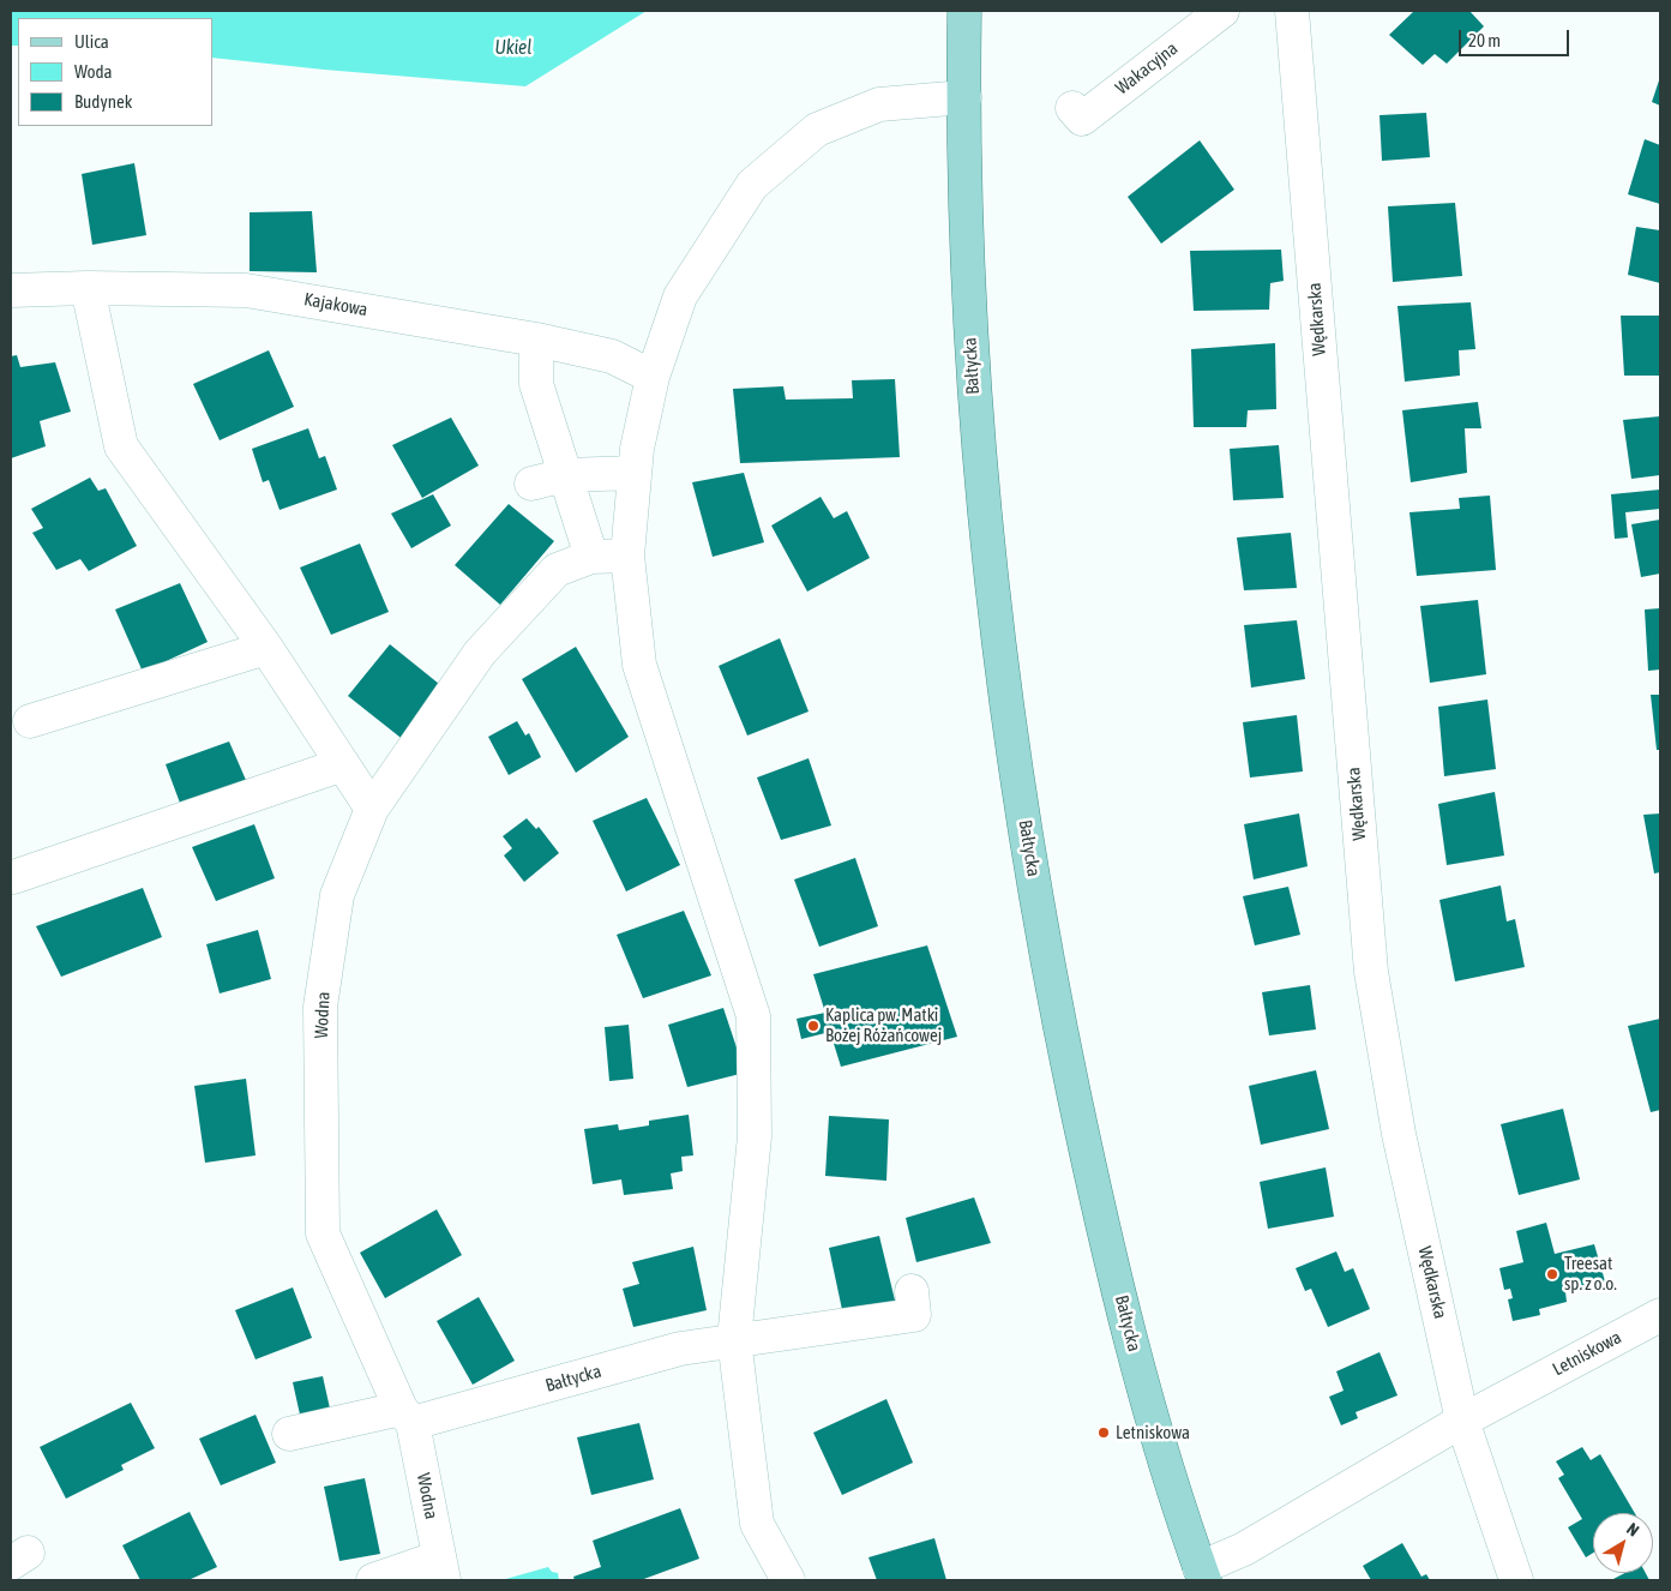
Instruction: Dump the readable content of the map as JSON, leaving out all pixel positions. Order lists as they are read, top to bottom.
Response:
{
  "streets": {
    "main road": ["Bałtycka"],
    "street": [
      "Wakacyjna",
      "Kajakowa",
      "Wędkarska",
      "Wodna",
      "Letniskowa"
    ]
  },
  "crossings": [
    ["Wędkarska", "Letniskowa"],
    ["Bałtycka", "Wodna"],
    ["Bałtycka", "Letniskowa"]
  ],
  "water": ["Ukiel"],
  "places": ["Kaplica pw. Matki Bożej Różańcowej", "Treesat sp. z o.o.", "Letniskowa"],
  "legend": ["Ulica", "Woda", "Budynek"],
  "scale_bar": "20 m",
  "north": "top right"
}
